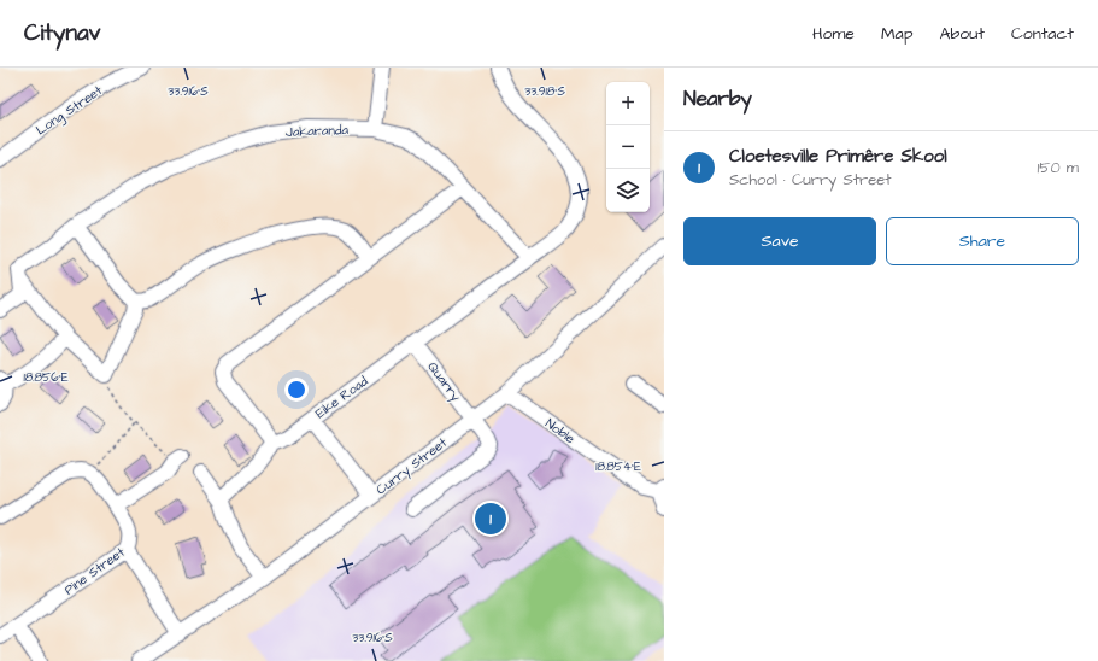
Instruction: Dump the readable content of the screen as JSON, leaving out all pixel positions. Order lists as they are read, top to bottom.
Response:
{
  "streets": {
    "street": [
      "Long Street",
      "Jakaranda",
      "Quarry",
      "Eike Road",
      "Noble",
      "Curry Street",
      "Pine Street"
    ]
  },
  "crossings": [
    ["Jakaranda", "Eike Road"],
    ["Quarry", "Eike Road"],
    ["Quarry", "Curry Street"],
    ["Noble", "Curry Street"]
  ],
  "page": {
    "header": "Citynav",
    "nav": [
      "Home",
      "Map",
      "About",
      "Contact"
    ],
    "heading": "Nearby",
    "map_buttons": ["+", "−"],
    "list": [
      {
        "mark": "1",
        "name": "Cloetesville Primêre Skool",
        "note": "School · Curry Street",
        "value": "150 m"
      }
    ],
    "buttons": ["Save", "Share"],
    "pins": "1"
  },
  "coordinates": [
    "33.916°S",
    "33.918°S",
    "18.856°E",
    "18.854°E"
  ]
}
